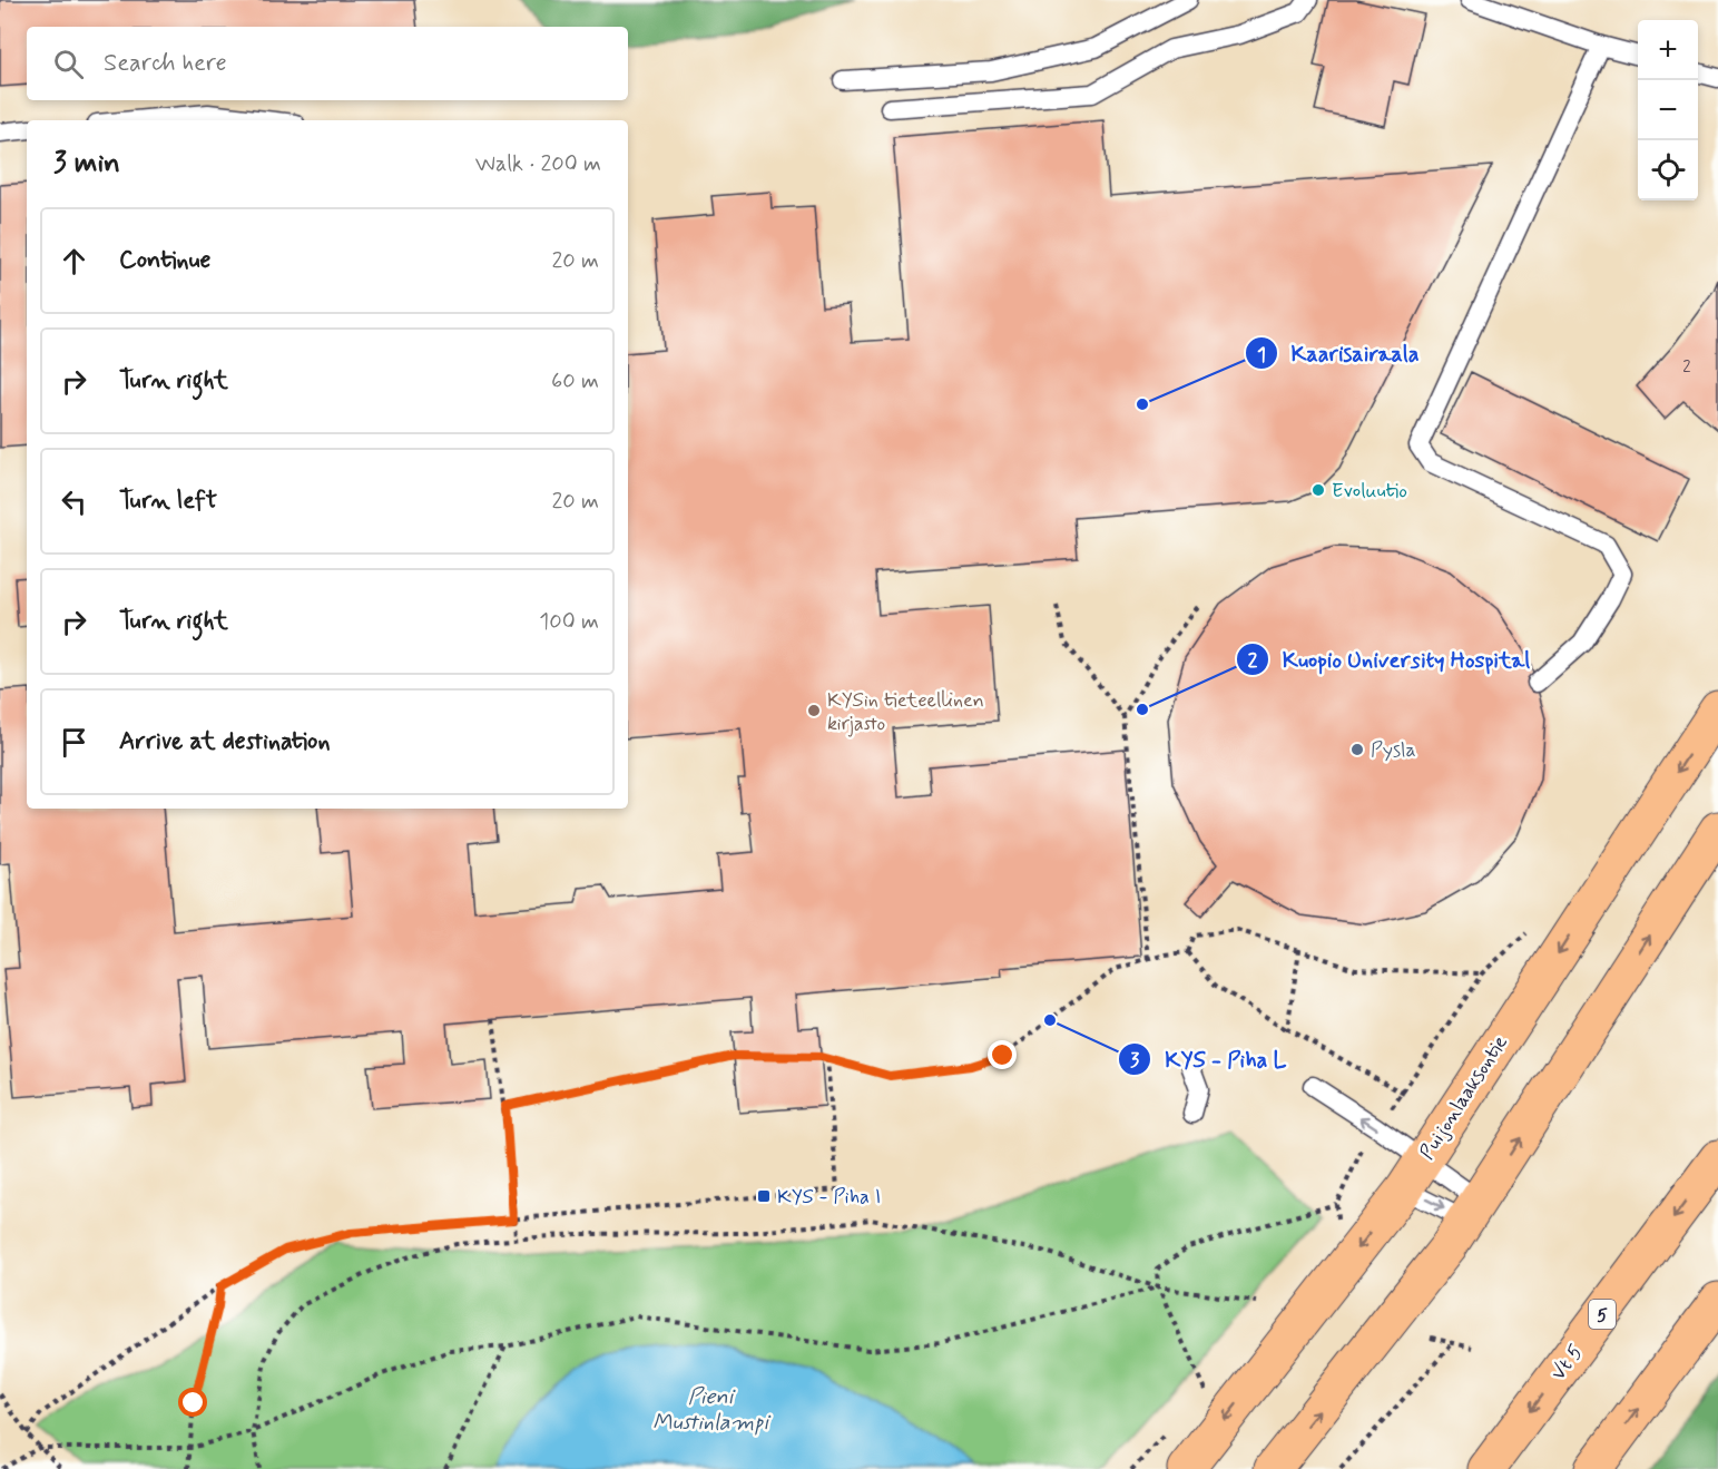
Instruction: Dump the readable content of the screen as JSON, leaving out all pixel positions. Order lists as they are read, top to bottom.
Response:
{
  "streets": {
    "main road": ["Puijonlaaksontie", "5", "Vt 5"]
  },
  "water": ["Pieni Mustinlampi"],
  "places": {
    "other": [
      "Kaarisairaala",
      "Evoluutio",
      "Kuopio University Hospital",
      "KYSin tieteellinen kirjasto",
      "Pysla",
      "KYS - Piha L"
    ],
    "transit": ["KYS - Piha I"]
  },
  "house_numbers": ["2"],
  "page": {
    "map_buttons": ["+", "−"],
    "search": "Search here",
    "heading": ["3 min", "Walk · 200 m"],
    "list": [
      ["Continue", "20 m"],
      ["Turn right", "60 m"],
      ["Turn left", "20 m"],
      ["Turn right", "100 m"],
      "Arrive at destination"
    ]
  }
}
